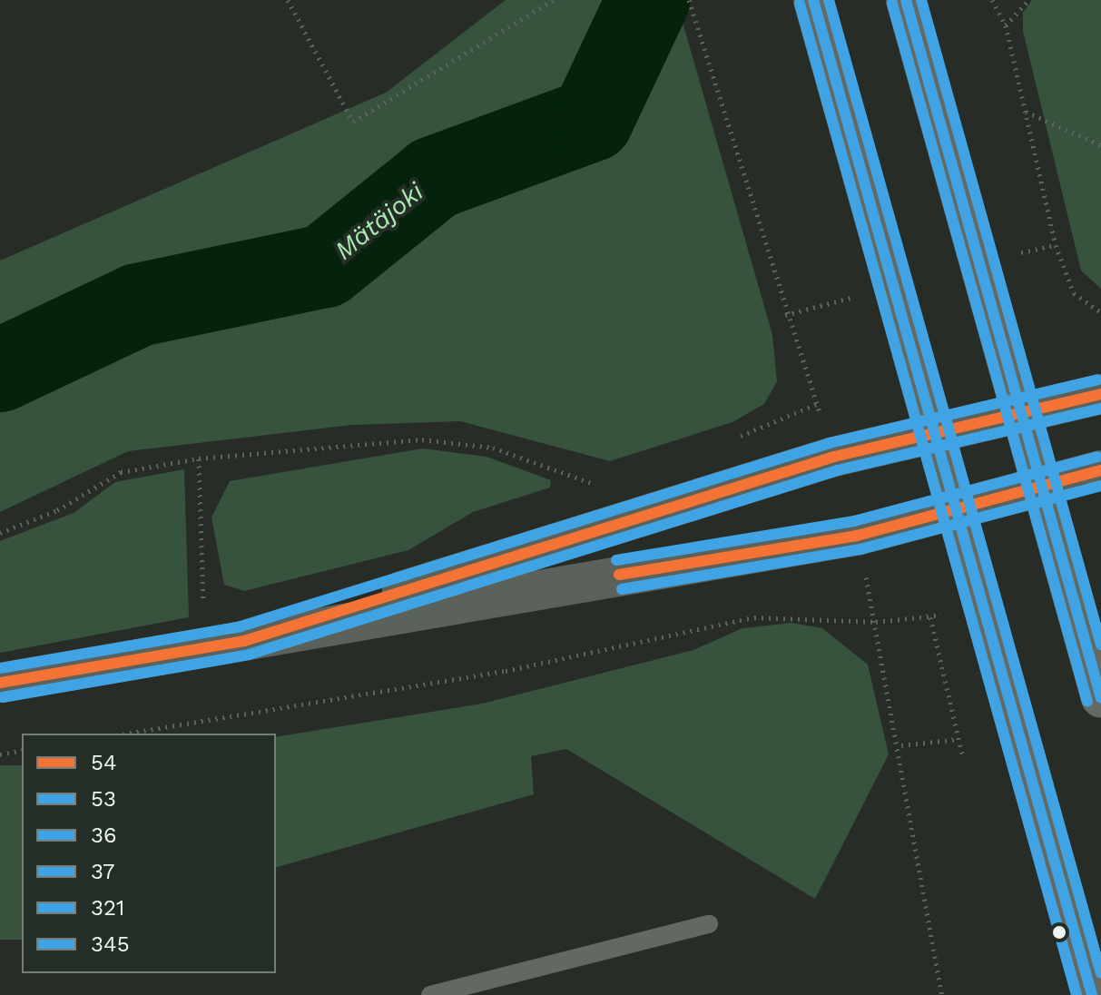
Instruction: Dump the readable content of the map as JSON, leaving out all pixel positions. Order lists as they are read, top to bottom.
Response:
{
  "water": ["Mätäjoki"],
  "lines": [
    "transit line 37",
    "transit line 345",
    "transit line 321",
    "transit line 36",
    "transit line 54",
    "transit line 53"
  ],
  "legend": [
    "54",
    "53",
    "36",
    "37",
    "321",
    "345"
  ]
}
